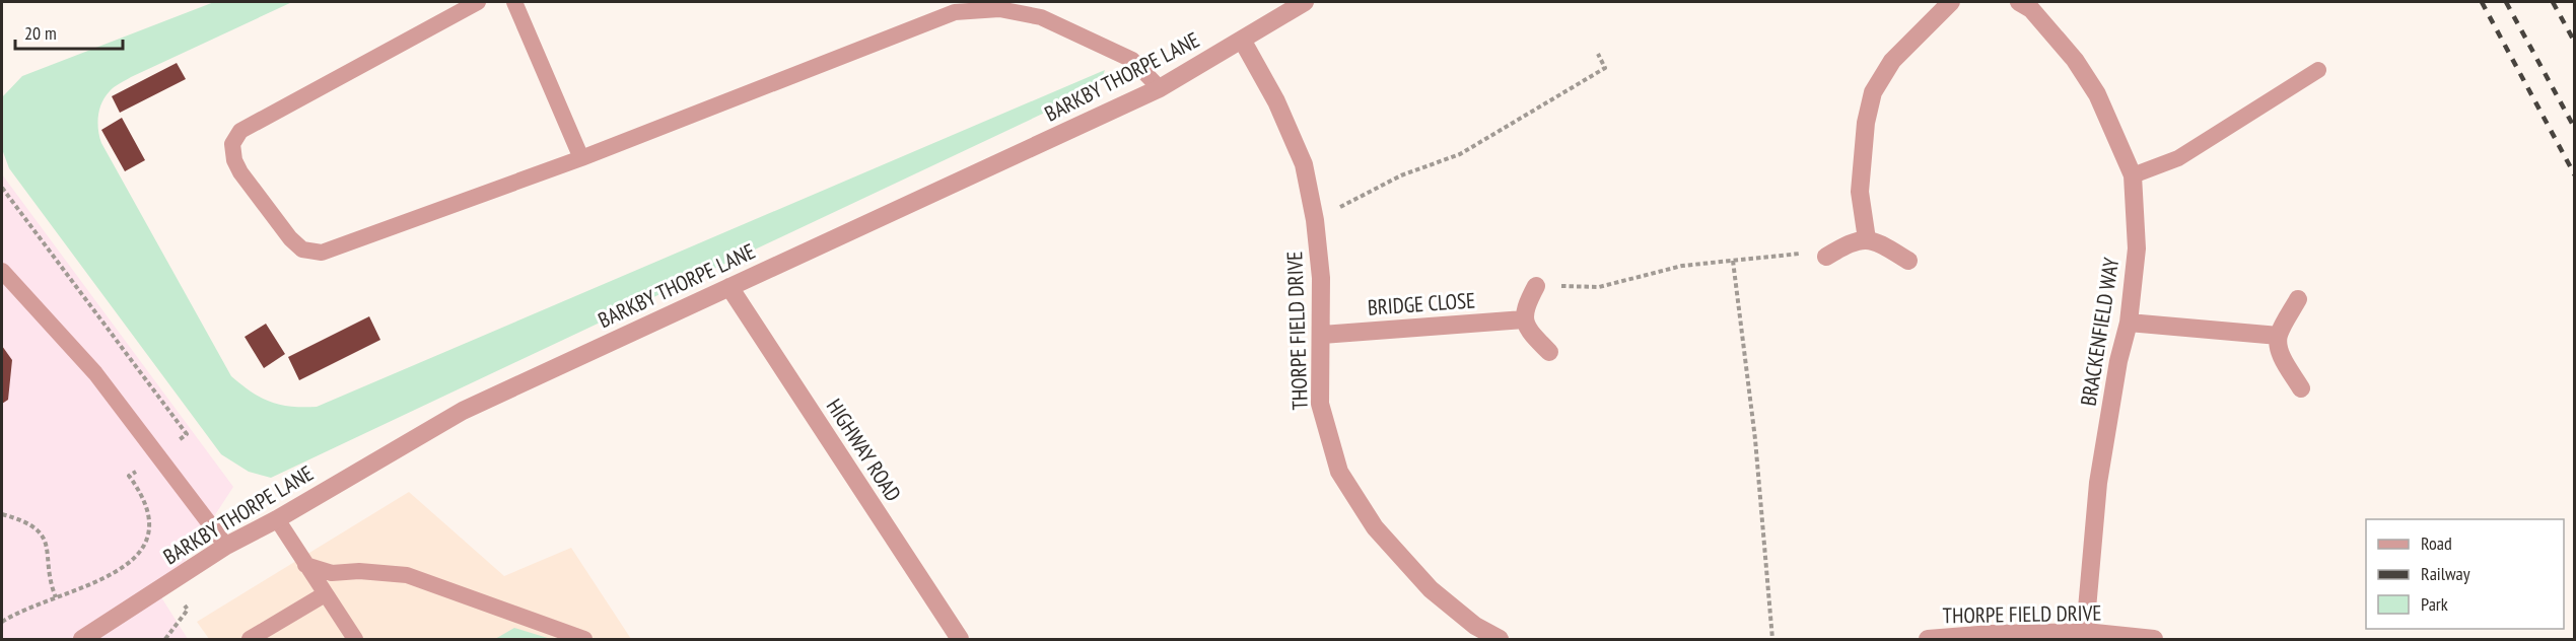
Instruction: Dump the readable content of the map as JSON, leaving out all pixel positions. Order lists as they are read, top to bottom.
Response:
{
  "streets": {
    "street": [
      "BARKBY THORPE LANE",
      "BRIDGE CLOSE",
      "THORPE FIELD DRIVE",
      "BRACKENFIELD WAY",
      "HIGHWAY ROAD"
    ]
  },
  "crossings": [
    ["BARKBY THORPE LANE", "THORPE FIELD DRIVE"],
    ["BARKBY THORPE LANE", "HIGHWAY ROAD"],
    ["BRIDGE CLOSE", "THORPE FIELD DRIVE"],
    ["THORPE FIELD DRIVE", "BRACKENFIELD WAY"]
  ],
  "legend": ["Road", "Railway", "Park"],
  "scale_bar": "20 m"
}
